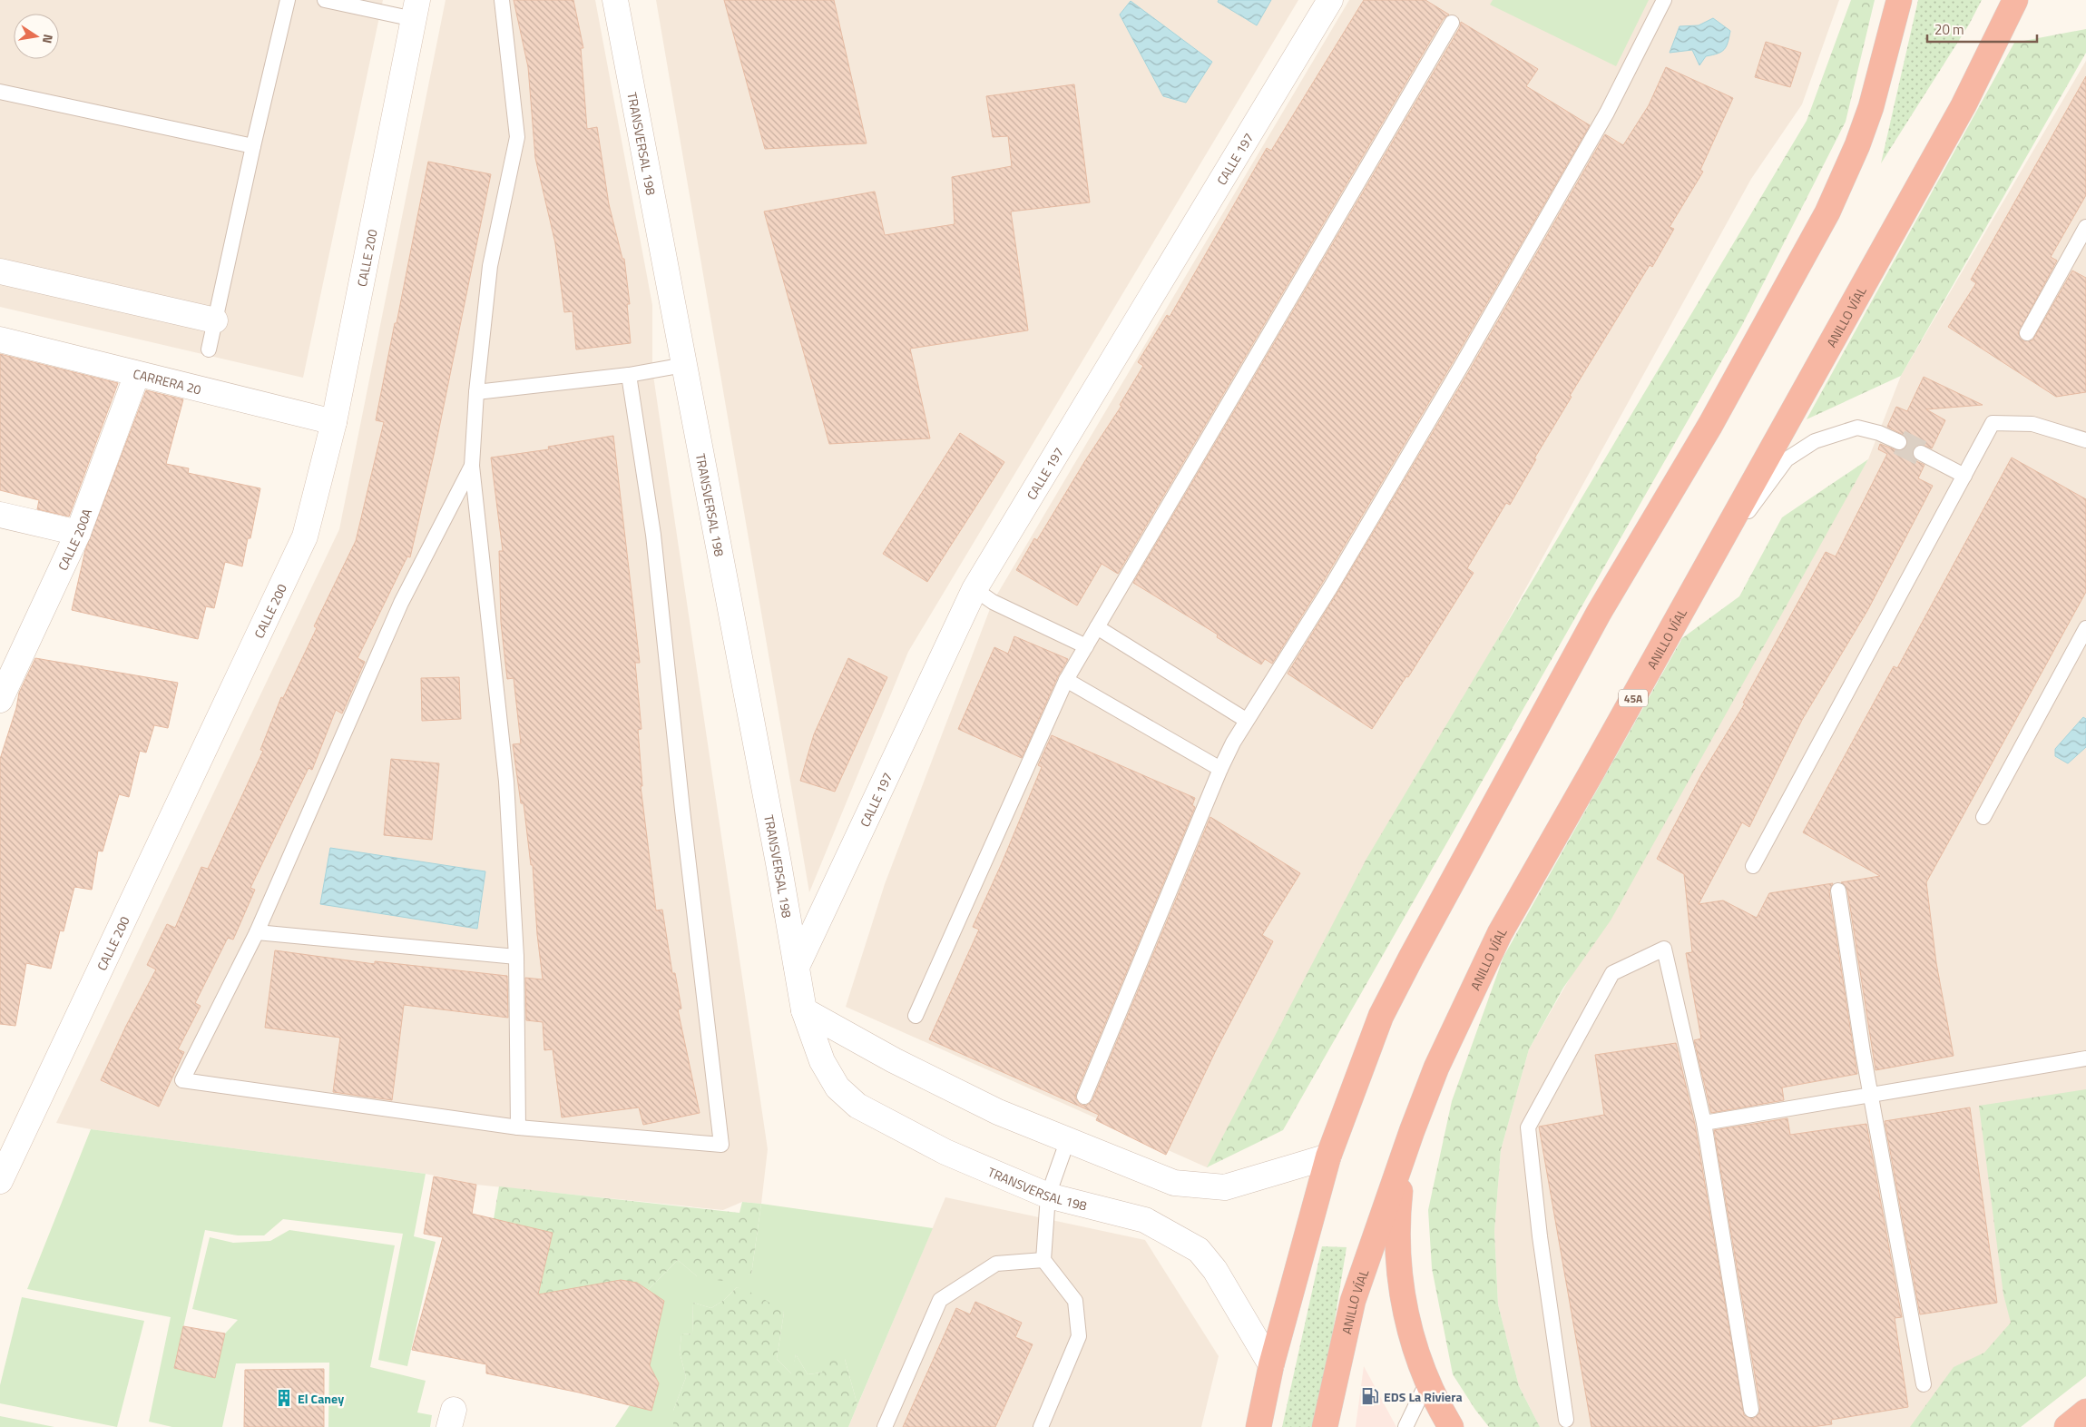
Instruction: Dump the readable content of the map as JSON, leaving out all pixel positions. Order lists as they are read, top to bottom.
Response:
{
  "streets": {
    "highway": ["ANILLO VÍAL", "45A"],
    "street": [
      "TRANSVERSAL 198",
      "CALLE 197",
      "CALLE 200",
      "CARRERA 20",
      "CALLE 200A"
    ]
  },
  "crossings": [
    ["TRANSVERSAL 198", "CALLE 197"],
    ["CALLE 200", "CARRERA 20"],
    ["CARRERA 20", "CALLE 200A"]
  ],
  "places": {
    "fuel station": ["EDS La Riviera"],
    "building": ["El Caney"]
  },
  "scale_bar": "20 m",
  "north": "right"
}
